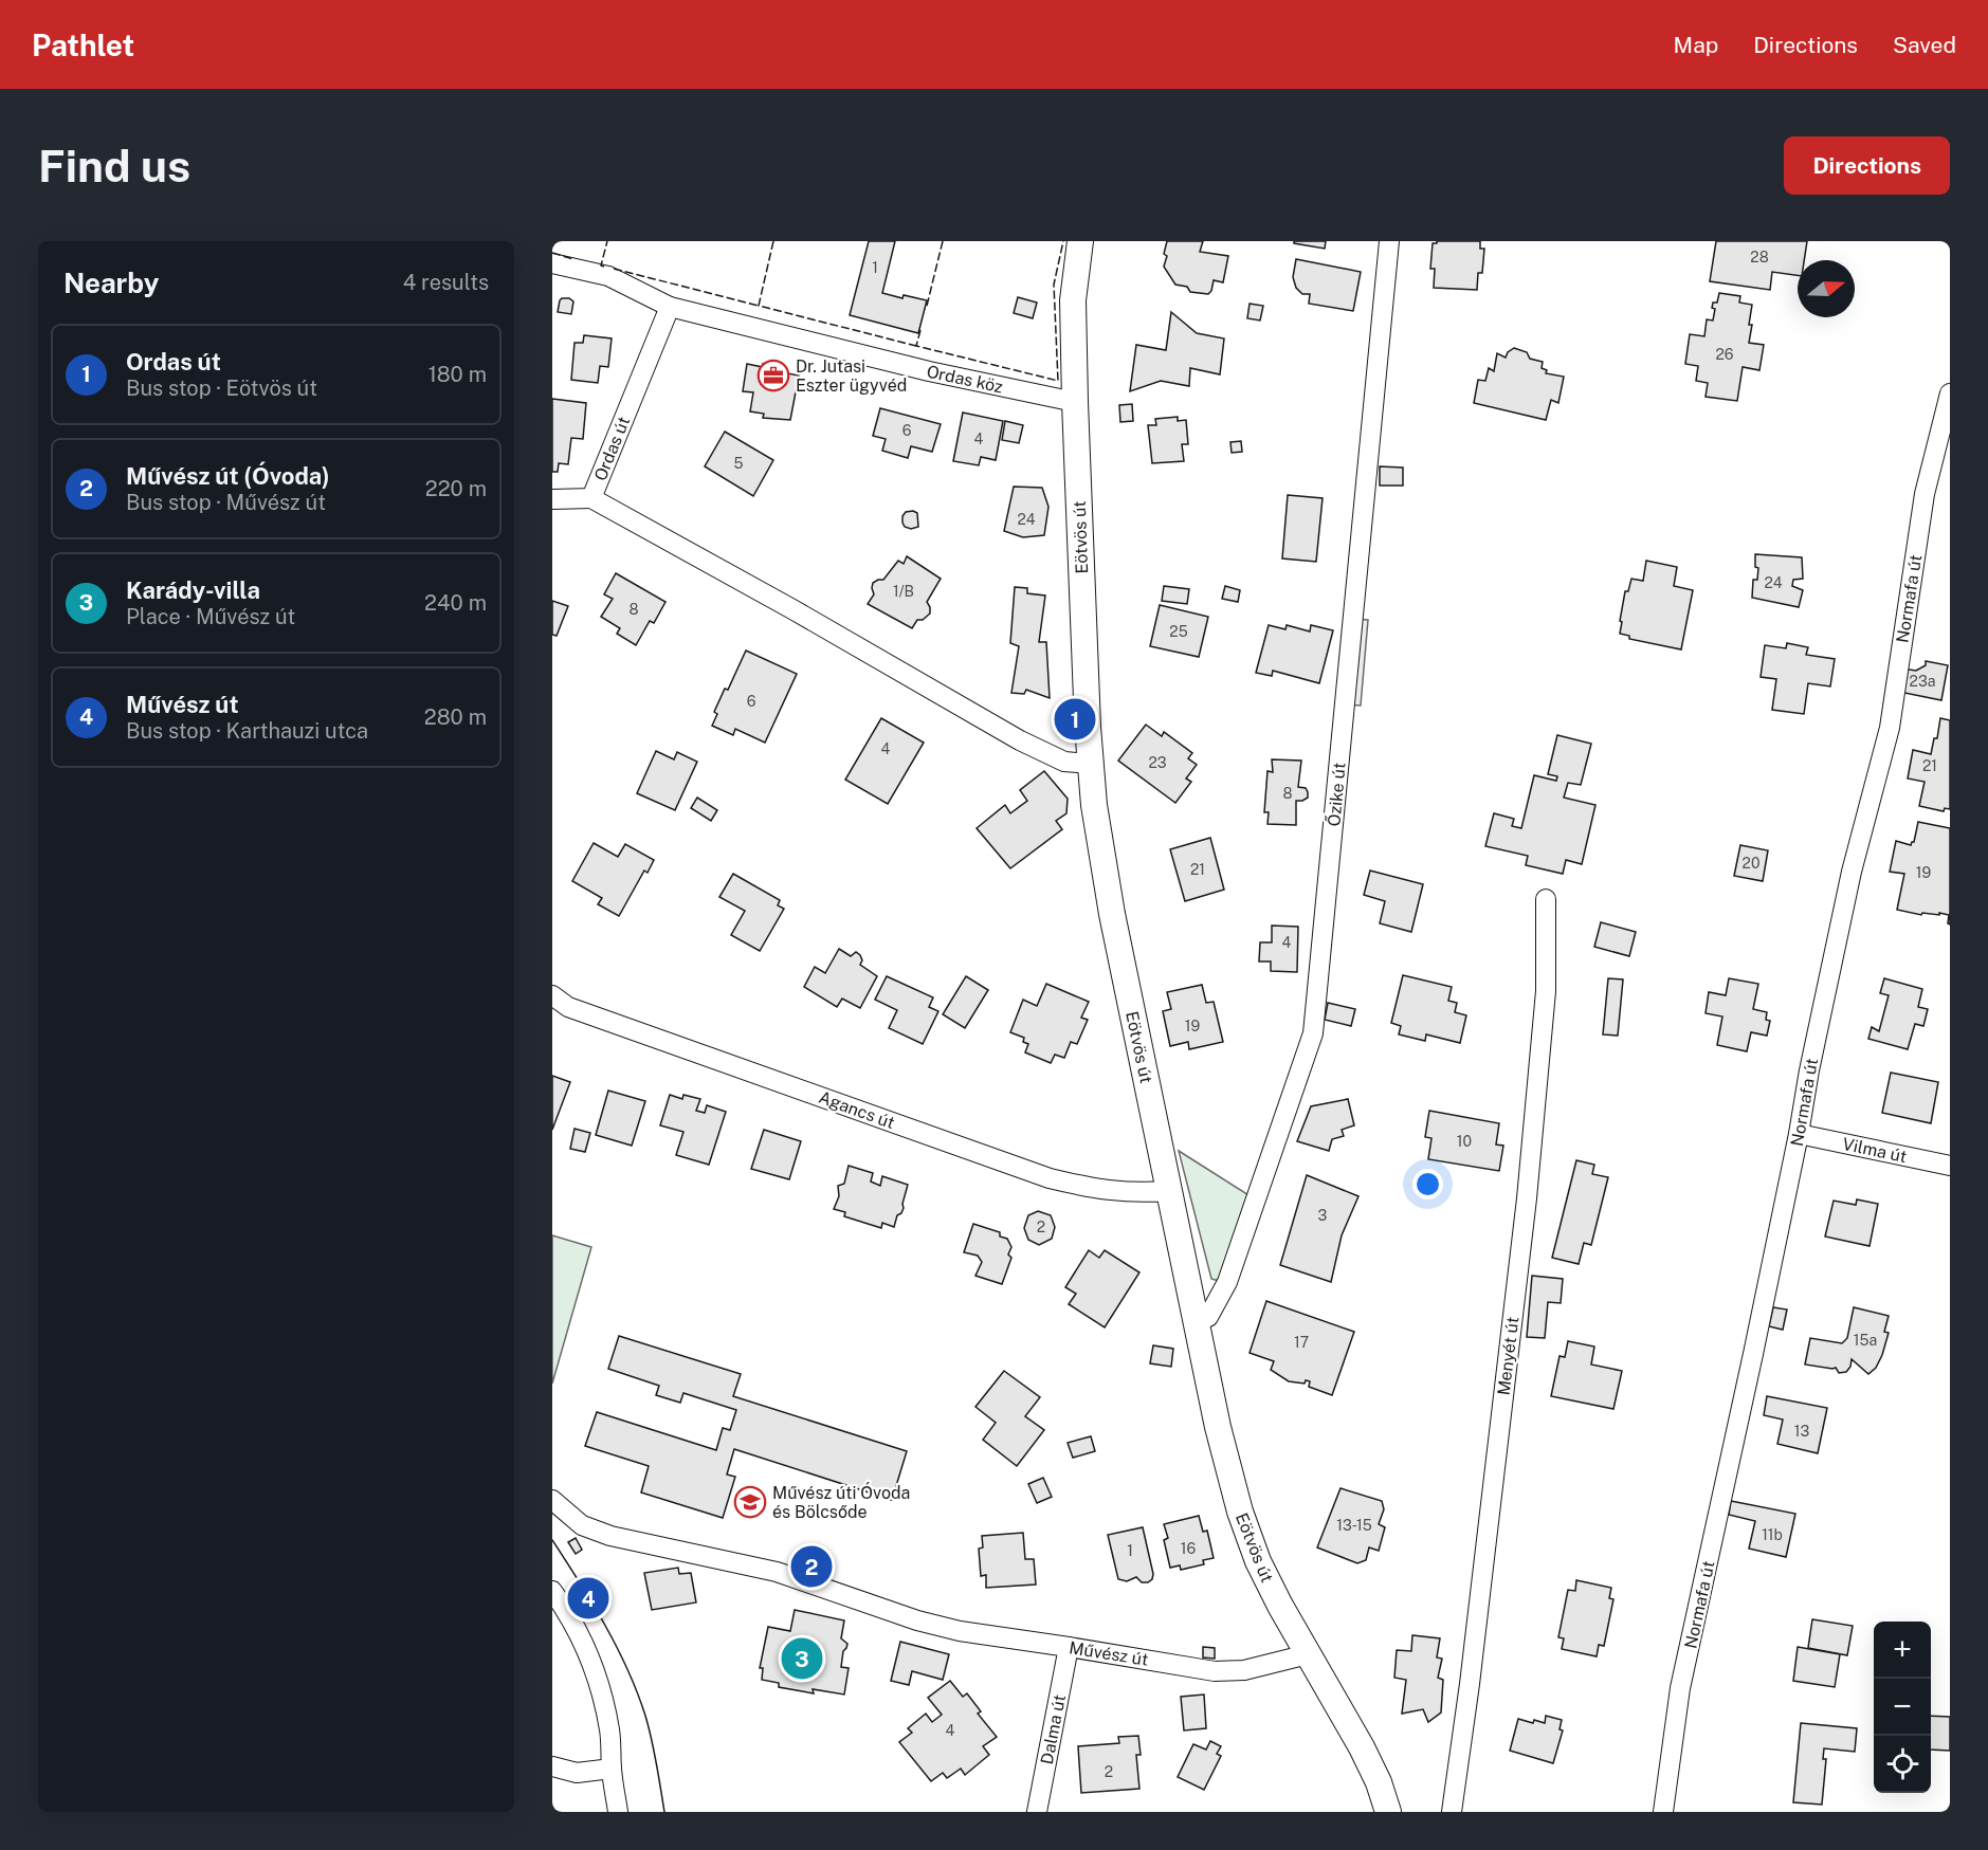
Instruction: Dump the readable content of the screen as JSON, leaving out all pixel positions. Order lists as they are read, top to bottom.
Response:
{
  "streets": {
    "street": [
      "Ordas köz",
      "Ordas út",
      "Eötvös út",
      "Normafa út",
      "Őzike út",
      "Agancs út",
      "Vilma út",
      "Menyét út",
      "Művész út",
      "Dalma út"
    ]
  },
  "crossings": [
    ["Ordas köz", "Ordas út"],
    ["Ordas köz", "Eötvös út"],
    ["Ordas út", "Eötvös út"],
    ["Eötvös út", "Őzike út"],
    ["Eötvös út", "Agancs út"],
    ["Eötvös út", "Művész út"],
    ["Normafa út", "Vilma út"],
    ["Művész út", "Dalma út"]
  ],
  "places": {
    "office": ["Dr. Jutasi Eszter ügyvéd"],
    "school or university": ["Művész úti Óvoda és Bölcsőde"]
  },
  "house_numbers": [
    "28",
    "1",
    "26",
    "6",
    "4",
    "5",
    "24",
    "24",
    "1/B",
    "8",
    "25",
    "23a",
    "6",
    "4",
    "23",
    "21",
    "8",
    "20",
    "21",
    "19",
    "4",
    "19",
    "10",
    "3",
    "2",
    "15a",
    "17",
    "13",
    "13-15",
    "11b",
    "16",
    "1",
    "4",
    "2"
  ],
  "north": "right",
  "page": {
    "header": "Pathlet",
    "nav": ["Map", "Directions", "Saved"],
    "buttons": "Directions",
    "title": "Find us",
    "heading": ["Nearby", "4 results"],
    "list": [
      {
        "mark": "1",
        "name": "Ordas út",
        "note": "Bus stop · Eötvös út",
        "value": "180 m"
      },
      {
        "mark": "2",
        "name": "Művész út (Óvoda)",
        "note": "Bus stop · Művész út",
        "value": "220 m"
      },
      {
        "mark": "3",
        "name": "Karády-villa",
        "note": "Place · Művész út",
        "value": "240 m"
      },
      {
        "mark": "4",
        "name": "Művész út",
        "note": "Bus stop · Karthauzi utca",
        "value": "280 m"
      }
    ],
    "pins": [
      "1",
      "2",
      "4",
      "3"
    ],
    "map_buttons": ["+", "−"]
  }
}
